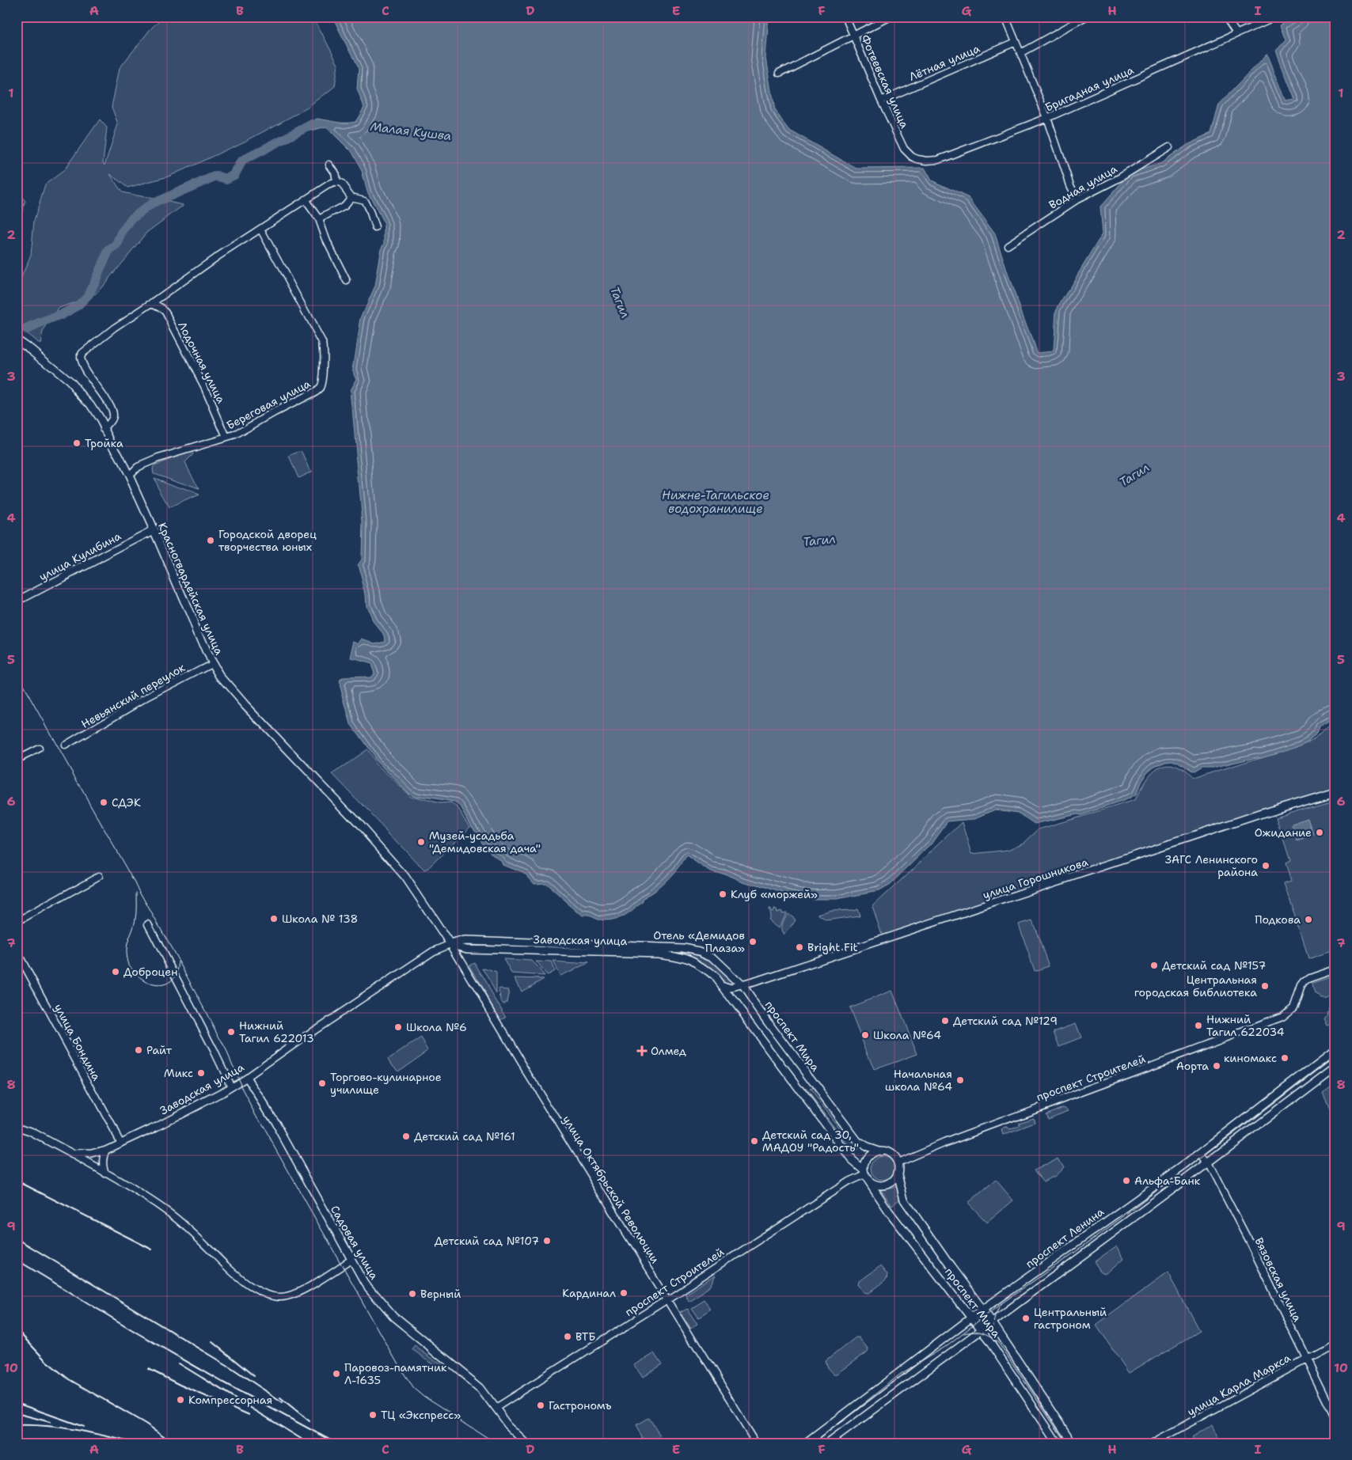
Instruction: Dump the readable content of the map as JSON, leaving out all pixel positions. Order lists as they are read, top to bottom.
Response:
{
  "streets": {
    "main road": [
      "улица Кулибина",
      "Красногвардейская улица",
      "улица Горошникова",
      "Заводская улица",
      "проспект Мира",
      "проспект Ленина",
      "Садовая улица"
    ],
    "street": [
      "Лётная улица",
      "Фотеевская улица",
      "Бригадная улица",
      "Водная улица",
      "Лодочная улица",
      "Береговая улица",
      "Невьянский переулок",
      "улица Бондина",
      "проспект Строителей",
      "улица Октябрьской Революции",
      "Вязовская улица",
      "улица Карла Маркса"
    ]
  },
  "crossings": [
    ["Лётная улица", "Фотеевская улица"],
    ["Фотеевская улица", "Бригадная улица"],
    ["Лодочная улица", "Береговая улица"],
    ["Береговая улица", "Красногвардейская улица"],
    ["улица Кулибина", "Красногвардейская улица"],
    ["Красногвардейская улица", "Невьянский переулок"],
    ["Красногвардейская улица", "Заводская улица"],
    ["Красногвардейская улица", "улица Октябрьской Революции"],
    ["улица Горошникова", "проспект Мира"],
    ["Заводская улица", "проспект Мира"],
    ["Заводская улица", "улица Бондина"],
    ["Заводская улица", "улица Октябрьской Революции"],
    ["Заводская улица", "Садовая улица"],
    ["проспект Мира", "проспект Строителей"],
    ["проспект Мира", "проспект Ленина"],
    ["проспект Строителей", "улица Октябрьской Революции"],
    ["проспект Строителей", "Садовая улица"],
    ["проспект Ленина", "Вязовская улица"],
    ["Вязовская улица", "улица Карла Маркса"]
  ],
  "water": ["Малая Кушва", "Тагил", "Нижне-Тагильское водохранилище"],
  "places": {
    "other": [
      "Тройка",
      "Городской дворец творчества юных",
      "СДЭК",
      "Ожидание",
      "Музей-усадьба \"Демидовская дача\"",
      "ЗАГС Ленинского района",
      "Клуб «моржей»",
      "Школа № 138",
      "Подкова",
      "Отель «Демидов Плаза»",
      "Bright Fit",
      "Детский сад №157",
      "Доброцен",
      "Центральная городская библиотека",
      "Детский сад №129",
      "Нижний Тагил 622034",
      "Школа №6",
      "Нижний Тагил 622013",
      "Школа №64",
      "Райт",
      "киномакс",
      "Аорта",
      "Микс",
      "Начальная школа №64",
      "Торгово-кулинарное училище",
      "Детский сад №161",
      "Детский сад 30, МАДОУ \"Радость\"",
      "Альфа-Банк",
      "Детский сад №107",
      "Кардинал",
      "Верный",
      "Центральный гастроном",
      "ВТБ",
      "Паровоз-памятник Л-1635",
      "Компрессорная",
      "Гастрономъ",
      "ТЦ «Экспресс»"
    ],
    "health": ["Олмед"]
  },
  "grid": {
    "columns": [
      "A",
      "B",
      "C",
      "D",
      "E",
      "F",
      "G",
      "H",
      "I"
    ],
    "rows": [
      "1",
      "2",
      "3",
      "4",
      "5",
      "6",
      "7",
      "8",
      "9",
      "10"
    ]
  }
}
